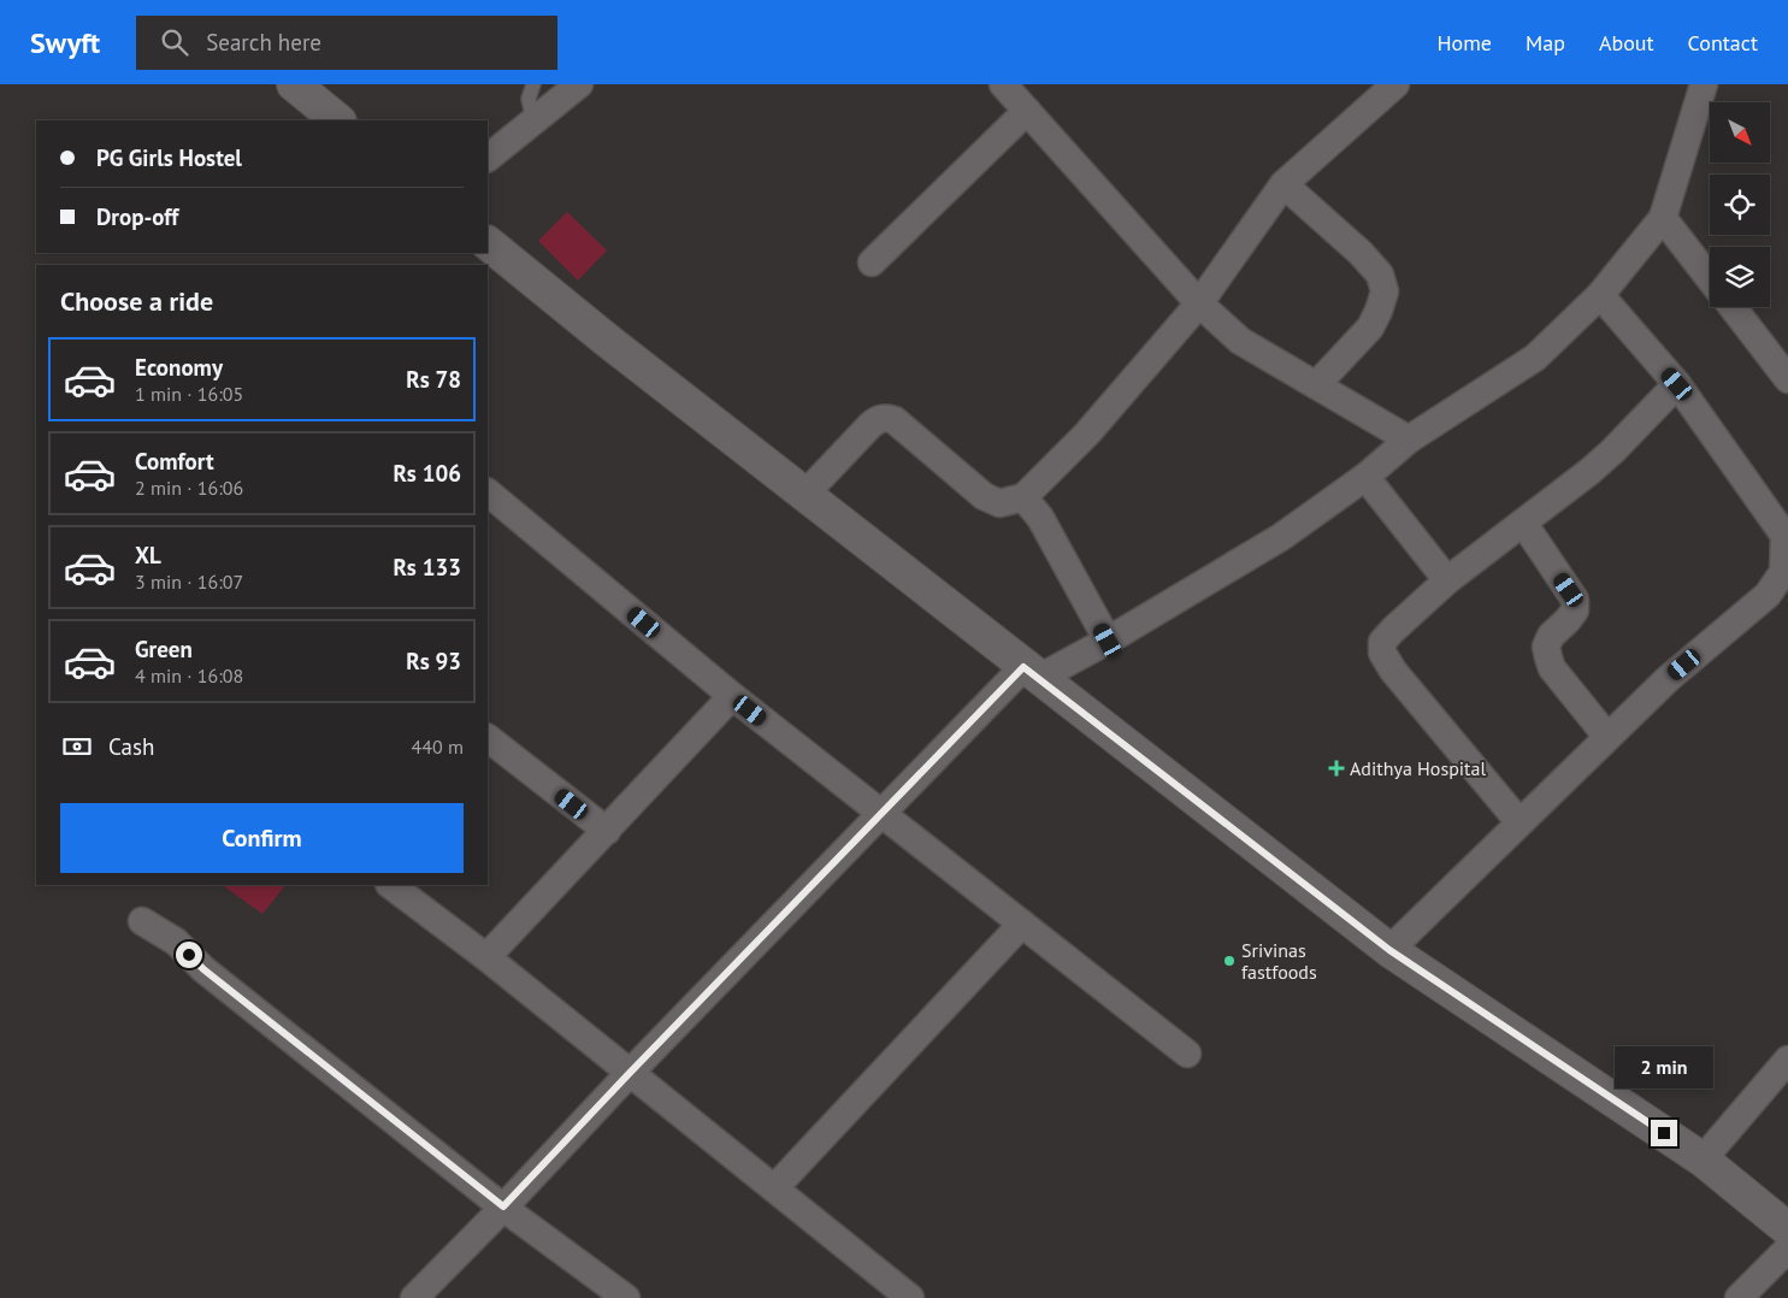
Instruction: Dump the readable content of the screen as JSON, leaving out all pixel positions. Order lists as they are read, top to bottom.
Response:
{
  "places": {
    "health": ["Adithya Hospital"],
    "other": ["Srivinas fastfoods"]
  },
  "north": "bottom right",
  "page": {
    "header": "Swyft",
    "search": "Search here",
    "nav": [
      "Home",
      "Map",
      "About",
      "Contact"
    ],
    "banner": ["PG Girls Hostel", "Drop-off"],
    "heading": "Choose a ride",
    "list": [
      {
        "name": "Economy",
        "note": "1 min · 16:05",
        "value": "Rs 78"
      },
      {
        "name": "Comfort",
        "note": "2 min · 16:06",
        "value": "Rs 106"
      },
      {
        "name": "XL",
        "note": "3 min · 16:07",
        "value": "Rs 133"
      },
      {
        "name": "Green",
        "note": "4 min · 16:08",
        "value": "Rs 93"
      }
    ],
    "pay": ["Cash", "440 m"],
    "buttons": "Confirm",
    "bubble": "2 min"
  }
}
